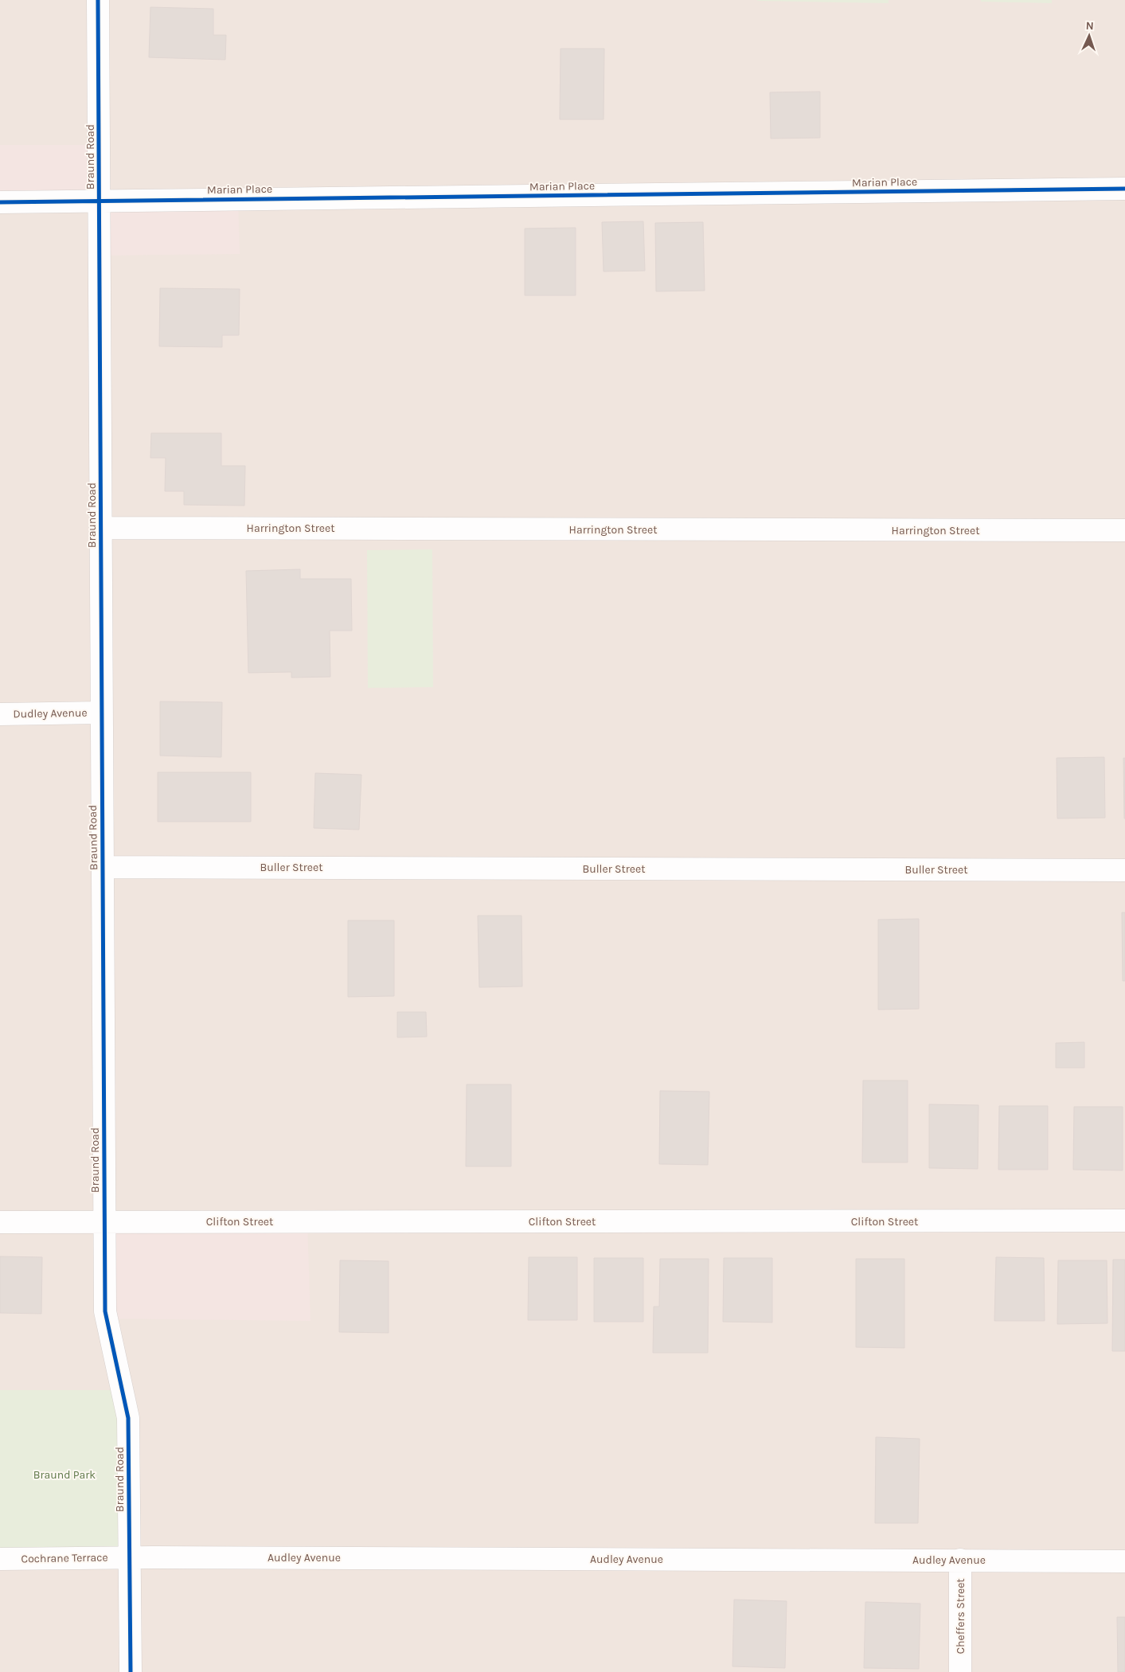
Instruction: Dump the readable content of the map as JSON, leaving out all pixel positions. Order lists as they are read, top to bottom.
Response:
{
  "streets": {
    "street": [
      "Braund Road",
      "Marian Place",
      "Harrington Street",
      "Dudley Avenue",
      "Buller Street",
      "Clifton Street",
      "Audley Avenue",
      "Cochrane Terrace",
      "Cheffers Street"
    ]
  },
  "crossings": [
    ["Braund Road", "Marian Place"],
    ["Braund Road", "Harrington Street"],
    ["Braund Road", "Dudley Avenue"],
    ["Braund Road", "Buller Street"],
    ["Braund Road", "Clifton Street"],
    ["Braund Road", "Audley Avenue"],
    ["Braund Road", "Cochrane Terrace"],
    ["Audley Avenue", "Cochrane Terrace"],
    ["Audley Avenue", "Cheffers Street"]
  ],
  "parks": ["Braund Park"],
  "north": "top"
}
